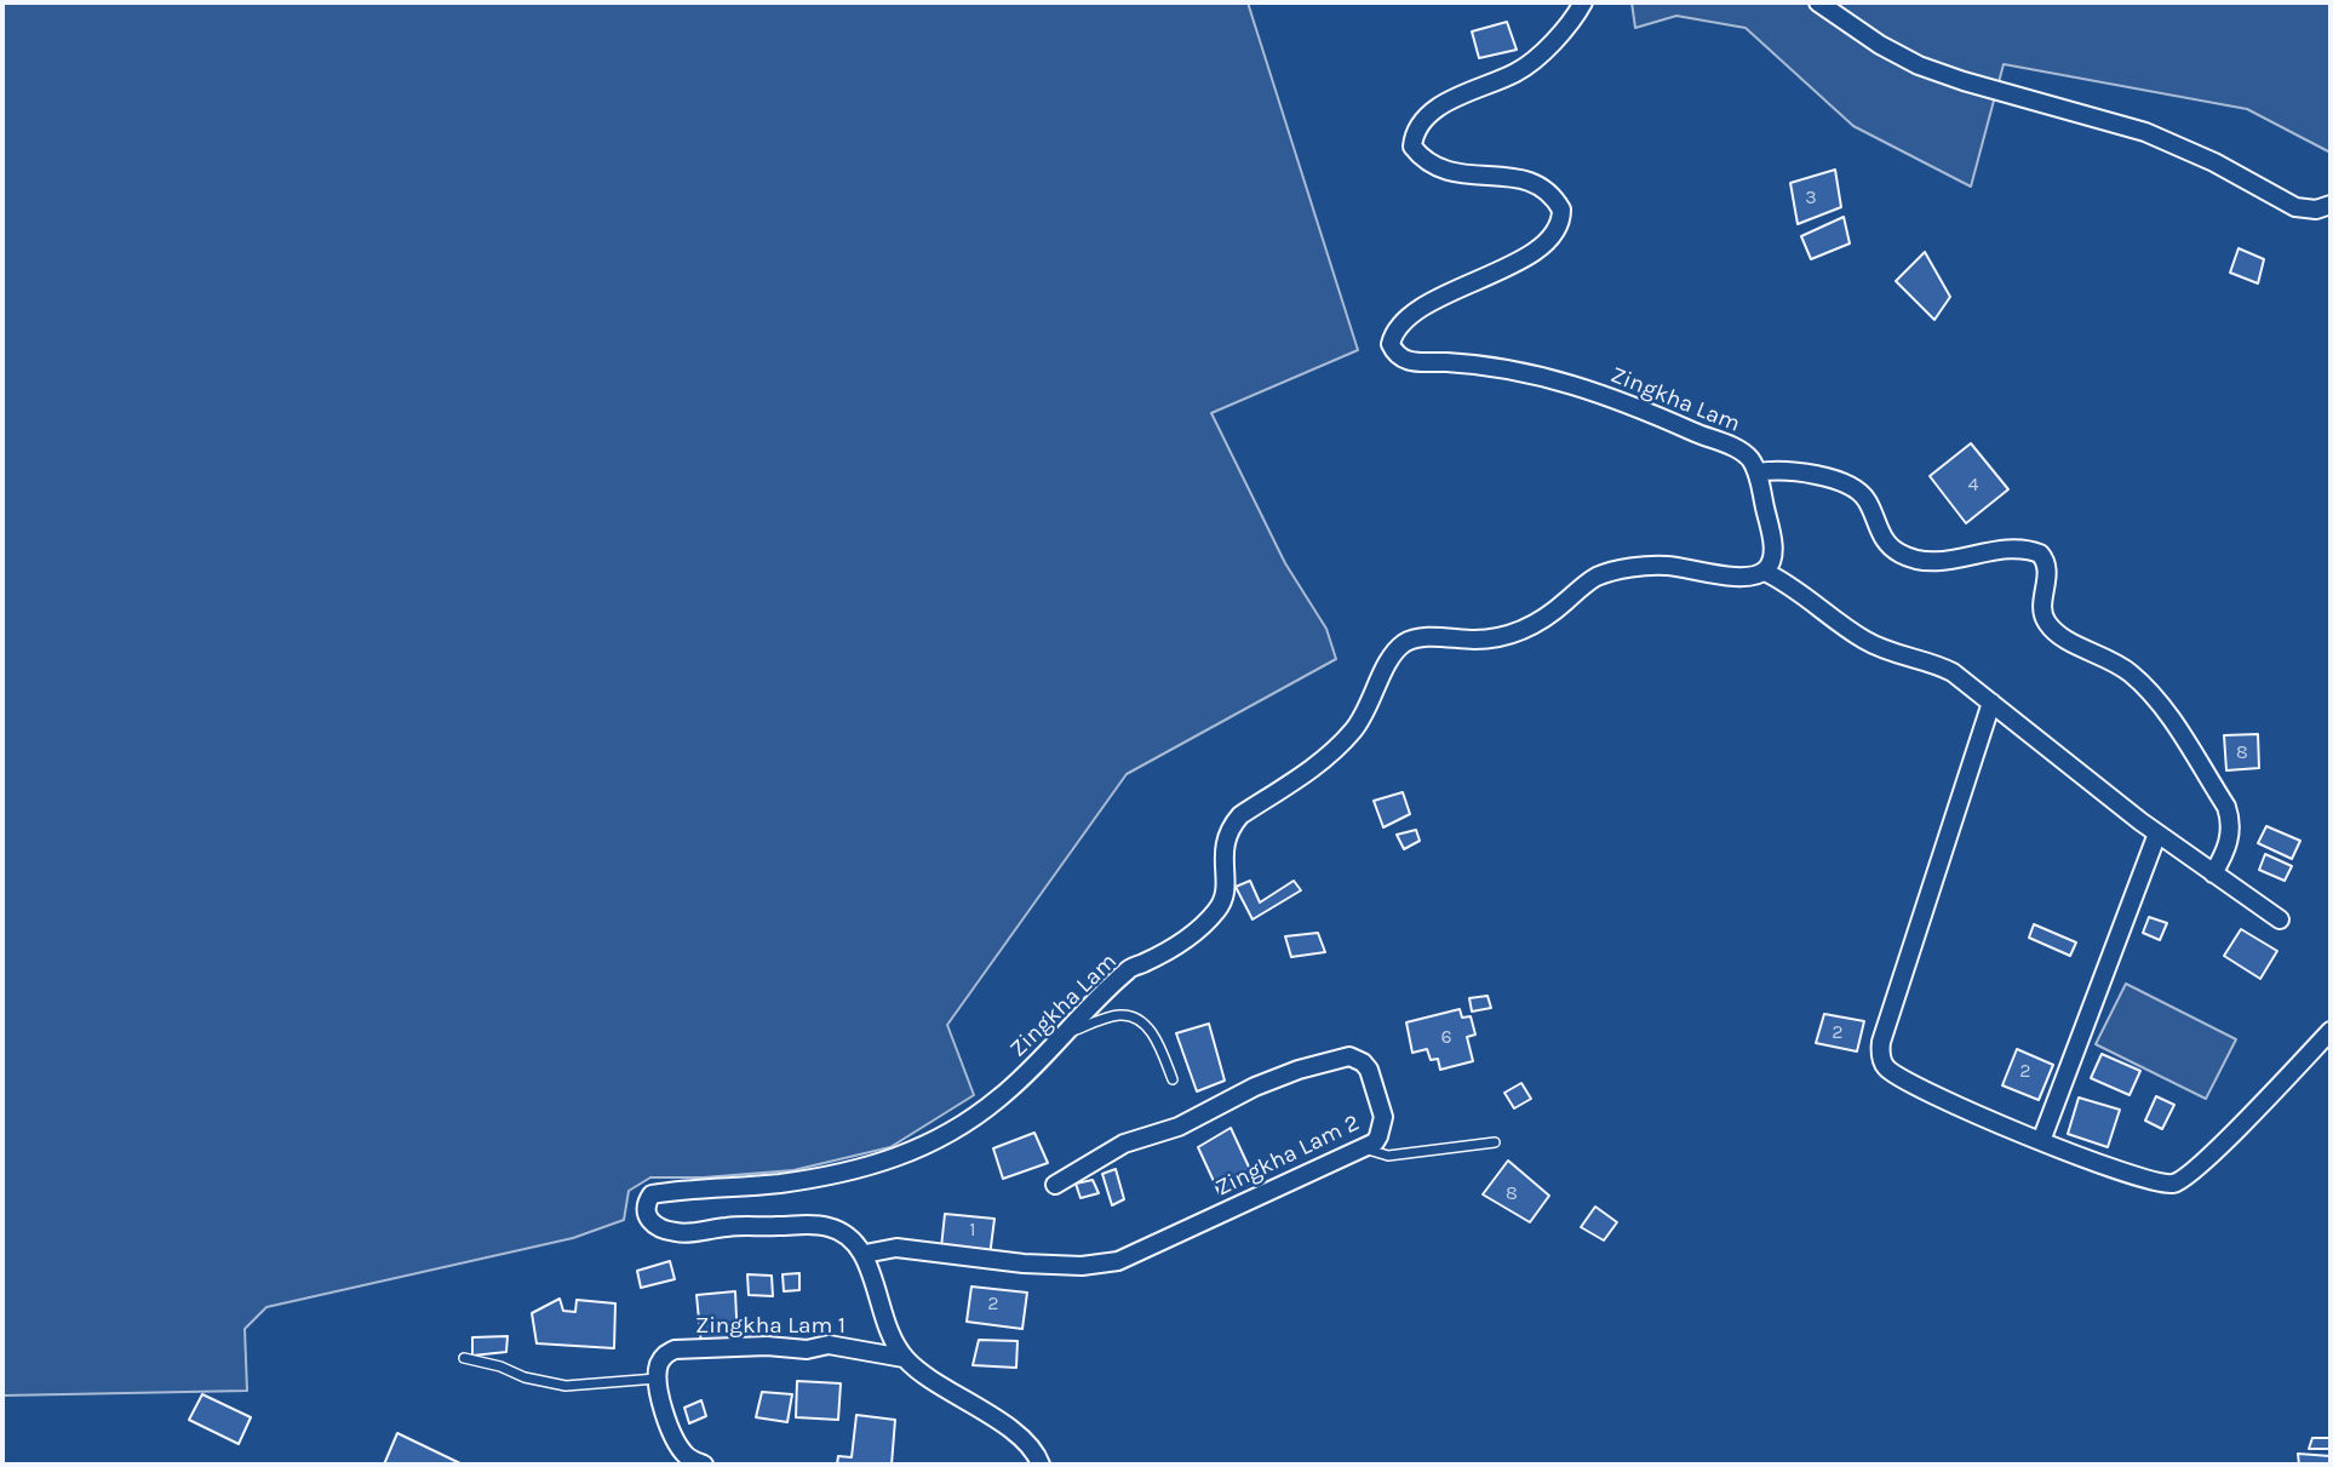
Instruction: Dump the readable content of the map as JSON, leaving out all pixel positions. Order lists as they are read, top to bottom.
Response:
{
  "streets": {
    "street": ["Zingkha Lam", "Zingkha Lam 2", "Zingkha Lam 1"]
  },
  "crossings": [
    ["Zingkha Lam", "Zingkha Lam 2"]
  ],
  "house_numbers": [
    "3",
    "4",
    "8",
    "2",
    "6",
    "2",
    "8",
    "1",
    "2"
  ]
}
